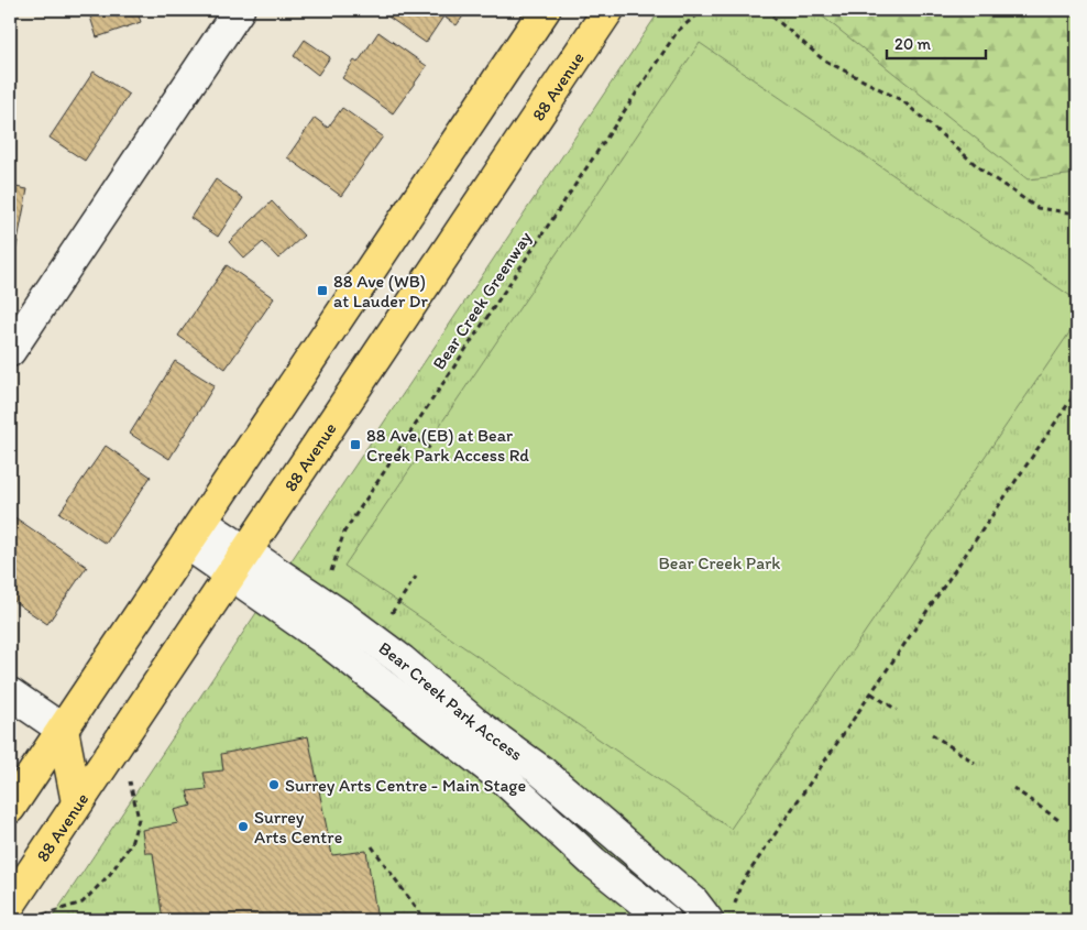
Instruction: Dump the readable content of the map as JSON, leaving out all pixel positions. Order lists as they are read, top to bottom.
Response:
{
  "streets": {
    "main road": ["88 Avenue"],
    "street": ["Bear Creek Park Access"],
    "path": ["Bear Creek Greenway"]
  },
  "crossings": [
    ["88 Avenue", "Bear Creek Park Access"]
  ],
  "parks": ["Bear Creek Park"],
  "places": {
    "transit": ["88 Ave (WB) at Lauder Dr", "88 Ave (EB) at Bear Creek Park Access Rd"],
    "other": ["Surrey Arts Centre - Main Stage", "Surrey Arts Centre"]
  },
  "scale_bar": "20 m"
}
